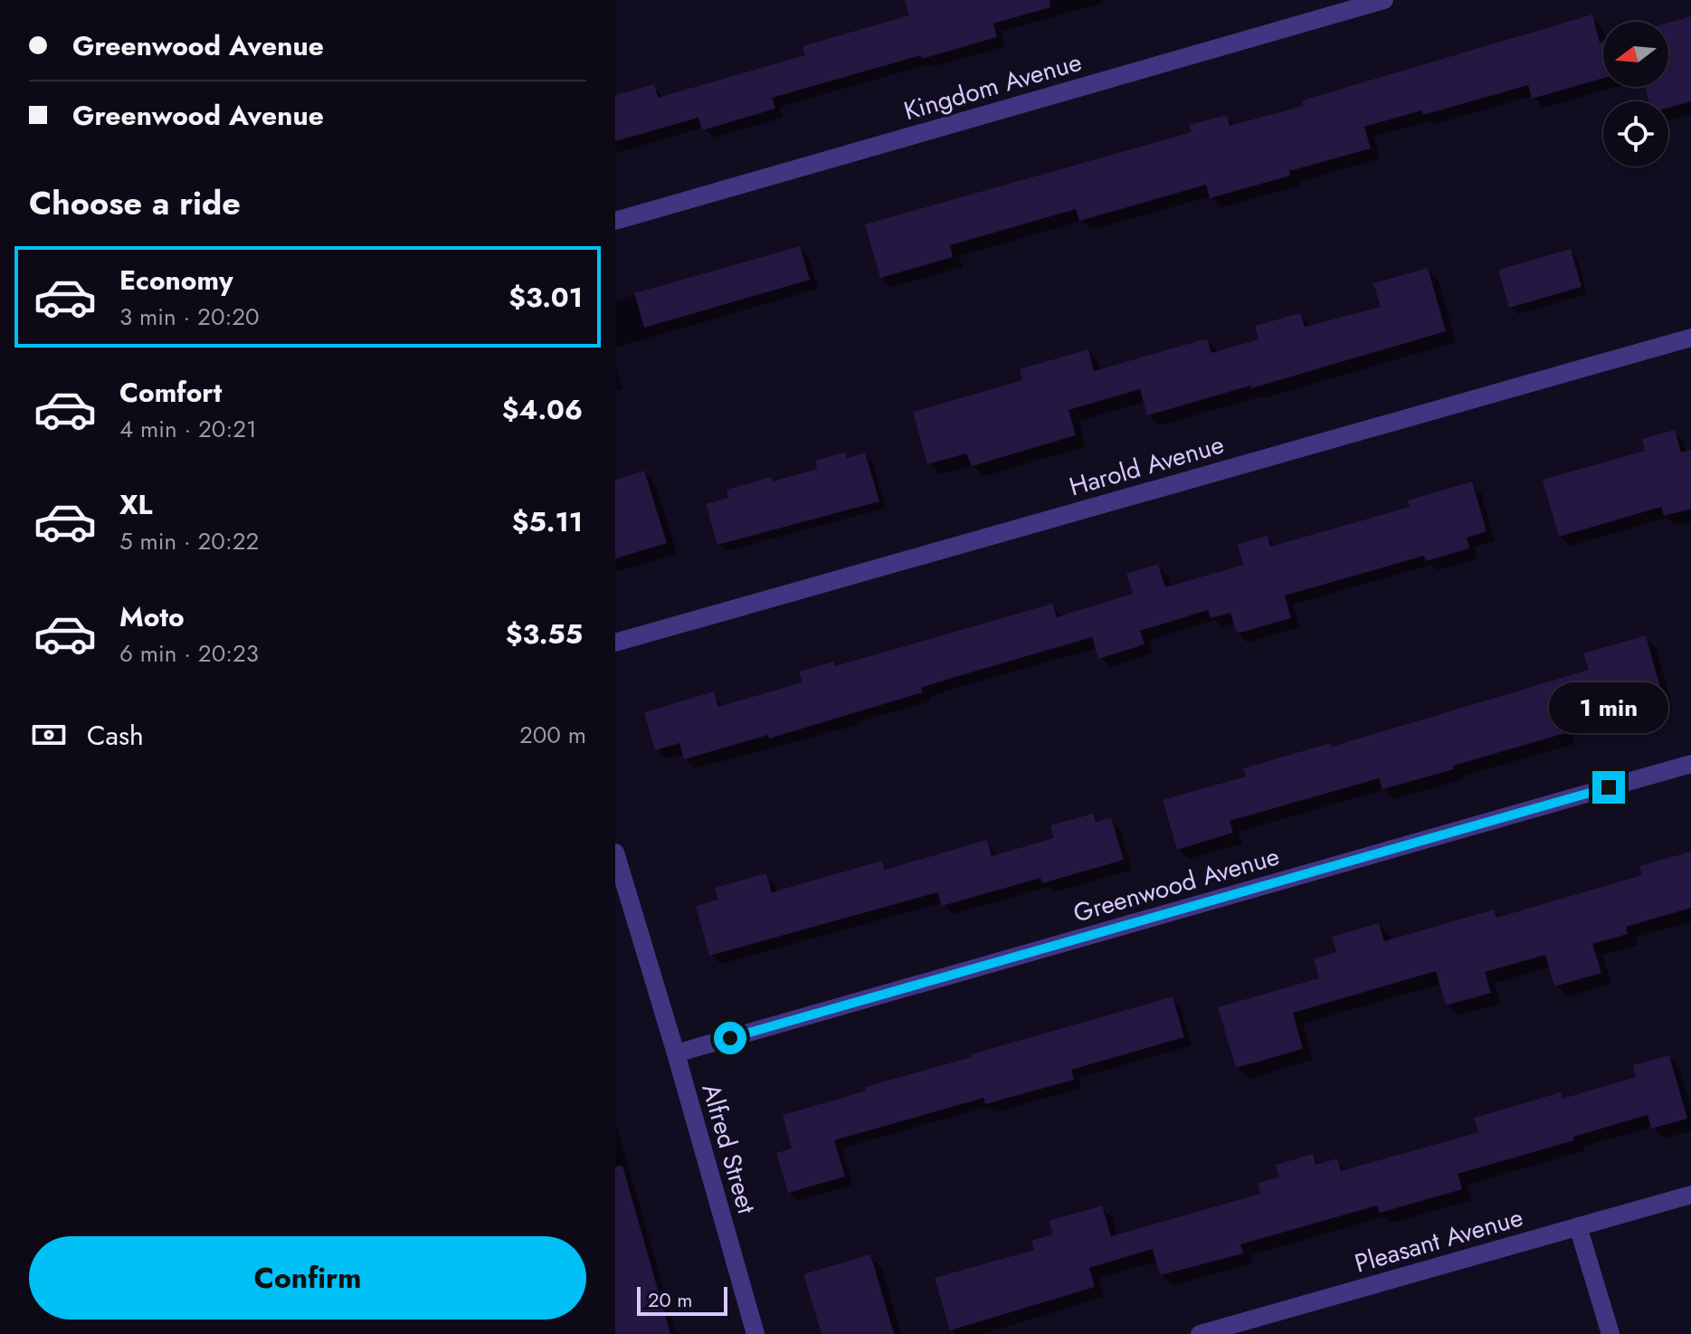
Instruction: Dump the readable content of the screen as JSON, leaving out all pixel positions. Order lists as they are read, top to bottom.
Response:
{
  "streets": {
    "street": [
      "Kingdom Avenue",
      "Harold Avenue",
      "Greenwood Avenue",
      "Alfred Street",
      "Pleasant Avenue"
    ]
  },
  "crossings": [
    ["Greenwood Avenue", "Alfred Street"]
  ],
  "scale_bar": "20 m",
  "north": "left",
  "page": {
    "banner": ["Greenwood Avenue", "Greenwood Avenue"],
    "heading": "Choose a ride",
    "list": [
      {
        "name": "Economy",
        "note": "3 min · 20:20",
        "value": "$3.01"
      },
      {
        "name": "Comfort",
        "note": "4 min · 20:21",
        "value": "$4.06"
      },
      {
        "name": "XL",
        "note": "5 min · 20:22",
        "value": "$5.11"
      },
      {
        "name": "Moto",
        "note": "6 min · 20:23",
        "value": "$3.55"
      }
    ],
    "bubble": "1 min",
    "pay": ["Cash", "200 m"],
    "buttons": "Confirm",
    "scale": "20 m"
  }
}
